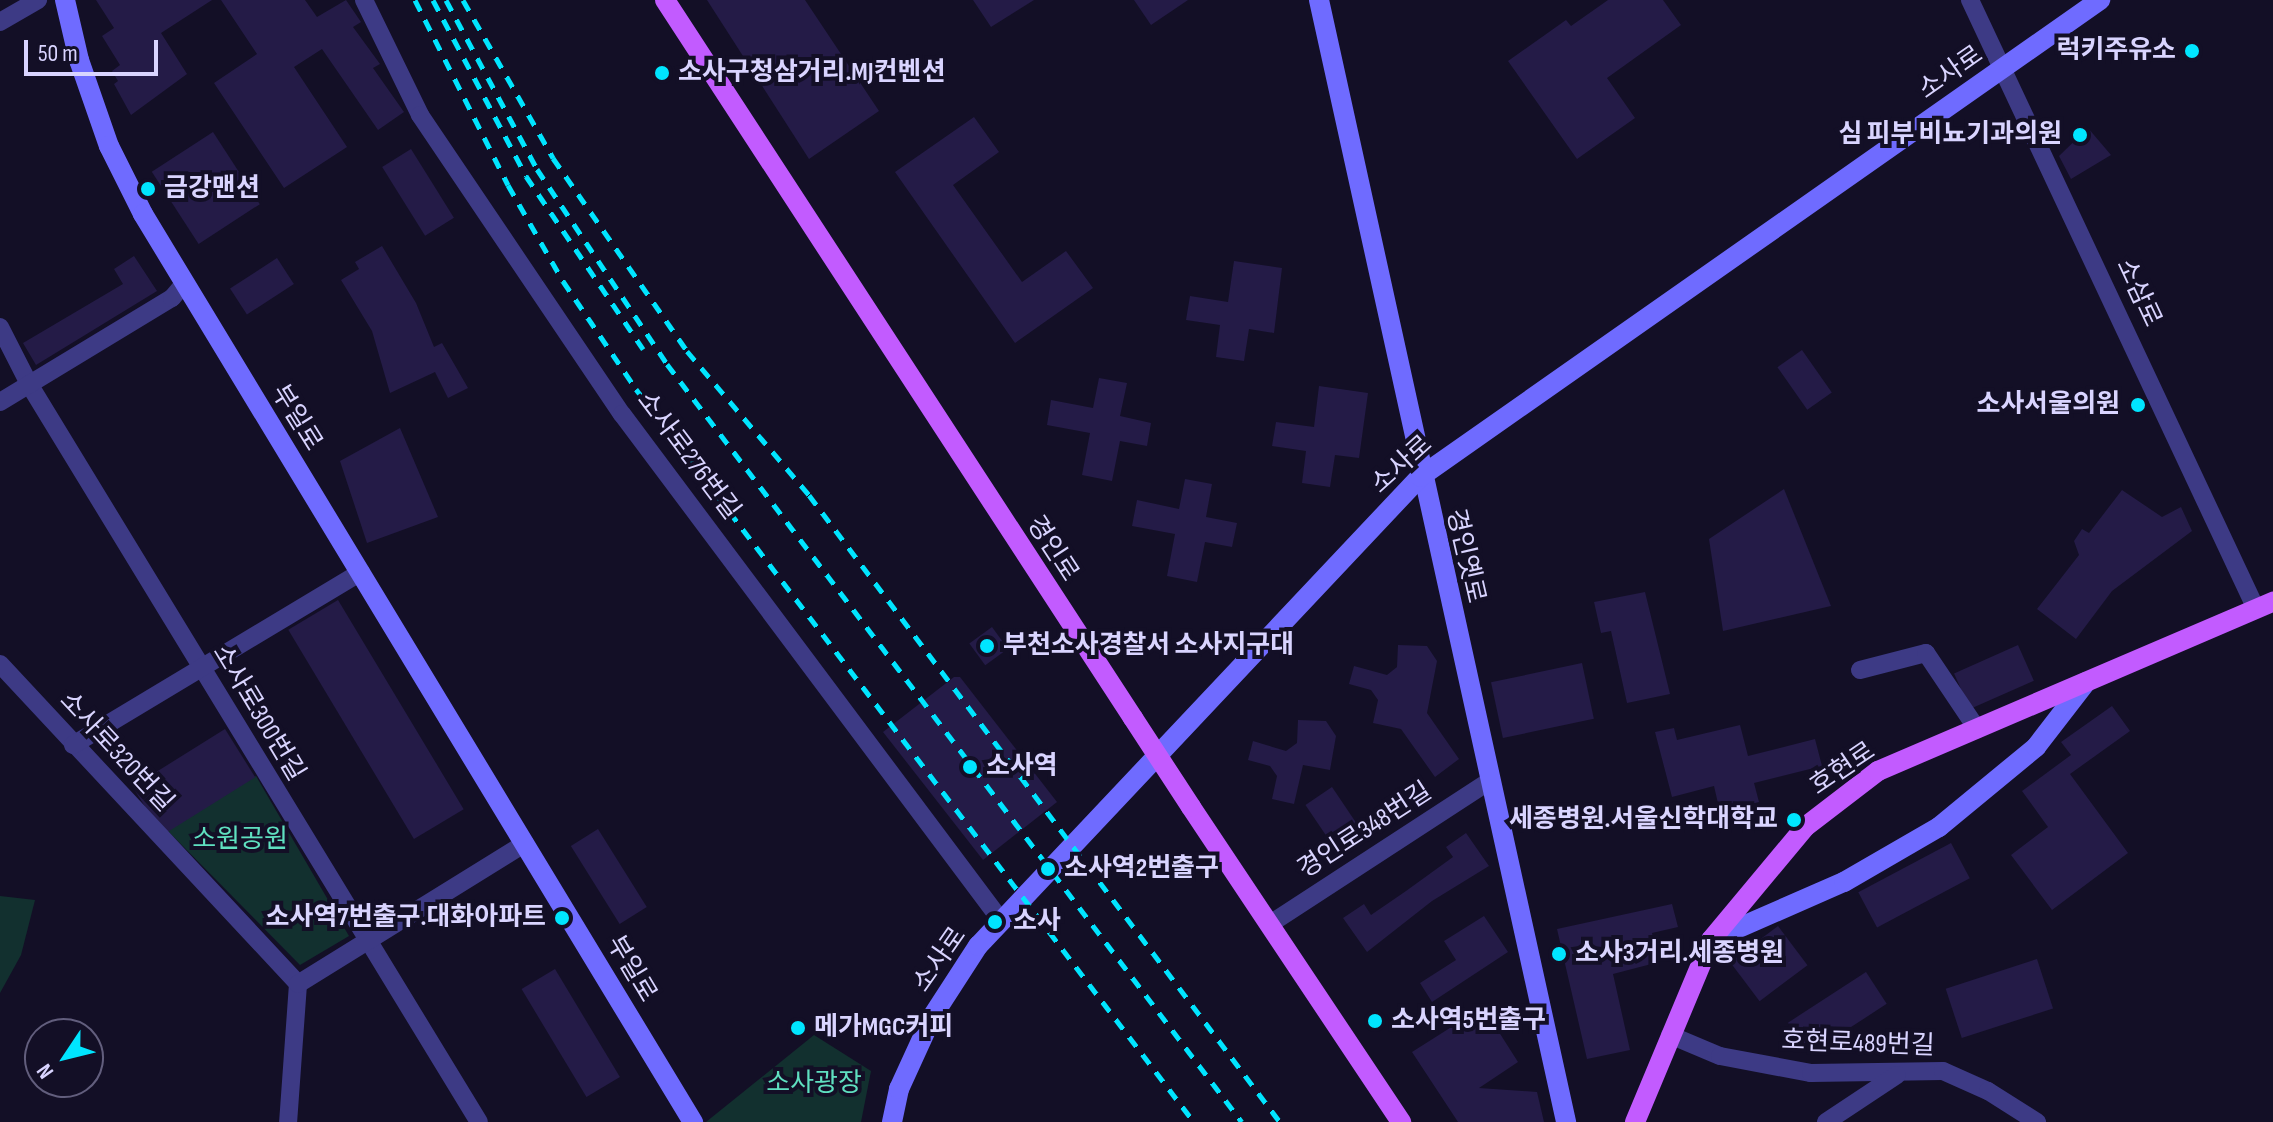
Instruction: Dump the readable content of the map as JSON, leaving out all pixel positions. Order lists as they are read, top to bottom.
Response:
{
  "streets": {
    "main road": ["경인로", "호현로"],
    "street": [
      "소사로",
      "소삼로",
      "부일로",
      "소사로276번길",
      "경인옛로",
      "소사로300번길",
      "소사로320번길",
      "경인로348번길",
      "호현로489번길"
    ]
  },
  "crossings": [
    ["소사로", "소삼로"],
    ["소사로", "소사로276번길"],
    ["소사로", "경인옛로"],
    ["소삼로", "호현로"],
    ["경인로", "경인로348번길"],
    ["경인옛로", "경인로348번길"],
    ["호현로", "호현로489번길"]
  ],
  "parks": ["소원공원", "소사광장"],
  "places": [
    "럭키주유소",
    "소사구청삼거리.MJ컨벤션",
    "심 피부 비뇨기과의원",
    "금강맨션",
    "소사서울의원",
    "부천소사경찰서 소사지구대",
    "소사역",
    "세종병원.서울신학대학교",
    "소사역2번출구",
    "소사역7번출구.대화아파트",
    "소사",
    "소사3거리.세종병원",
    "소사역5번출구",
    "메가MGC커피"
  ],
  "scale_bar": "50 m",
  "north": "bottom left"
}
